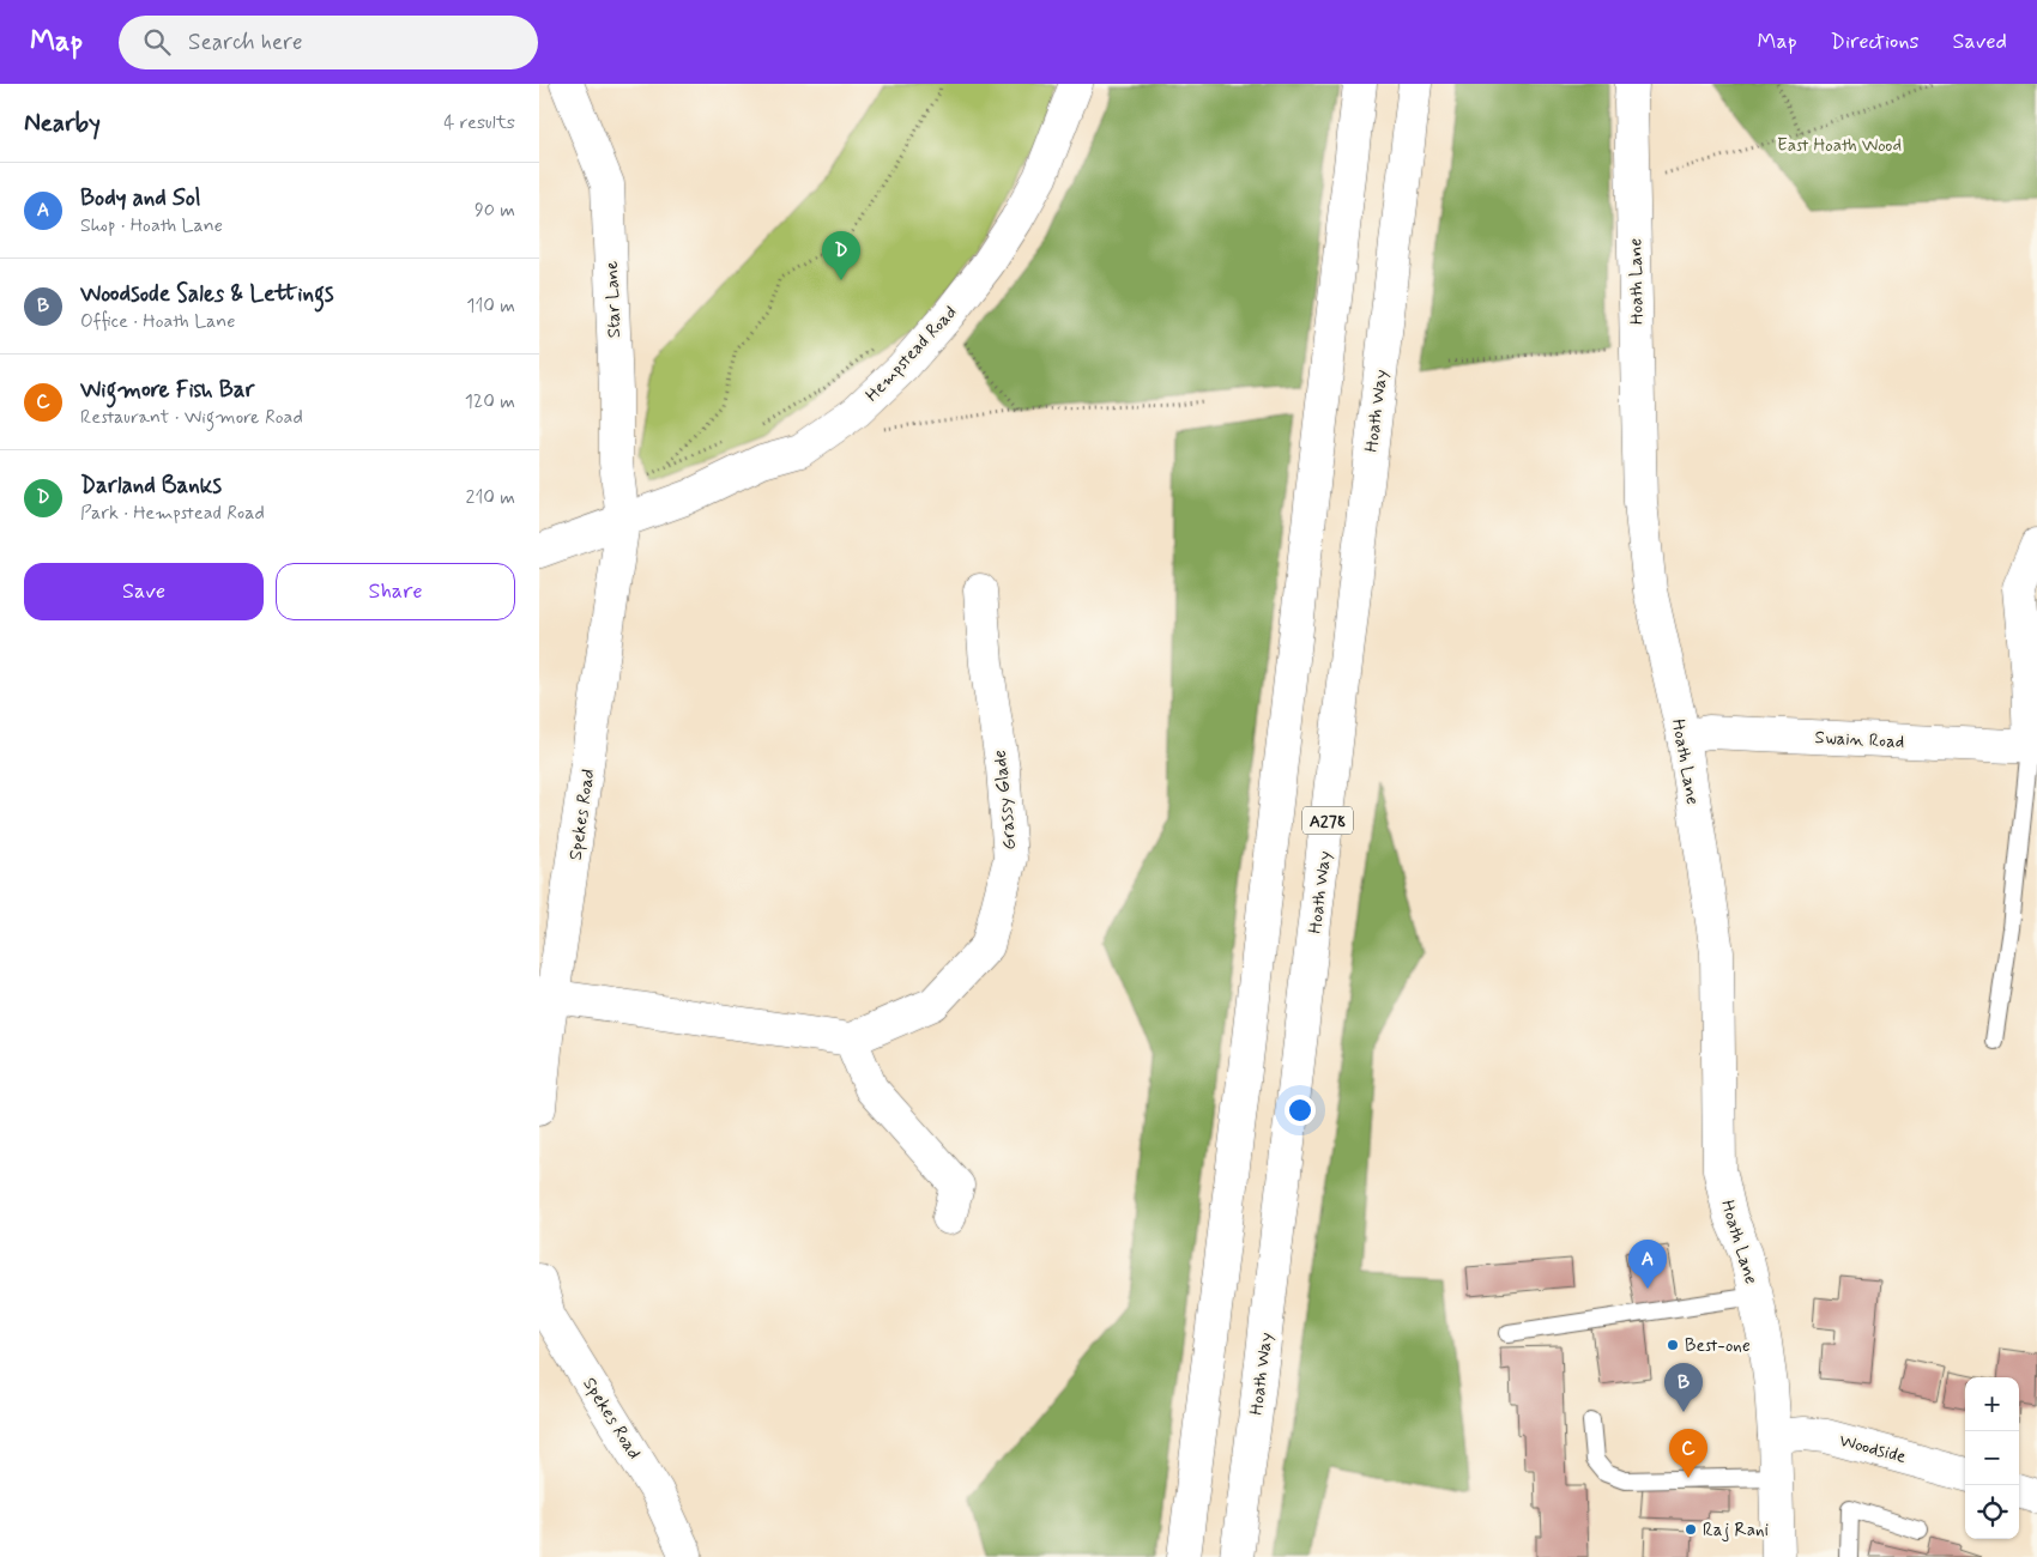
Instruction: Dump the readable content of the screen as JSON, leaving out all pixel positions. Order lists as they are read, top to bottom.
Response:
{
  "streets": {
    "street": [
      "Hoath Lane",
      "Star Lane",
      "Hempstead Road",
      "Hoath Way",
      "Swain Road",
      "Grassy Glade",
      "Spekes Road",
      "A278",
      "Woodside"
    ]
  },
  "crossings": [
    ["Hoath Lane", "Swain Road"],
    ["Hoath Lane", "Woodside"],
    ["Star Lane", "Hempstead Road"],
    ["Star Lane", "Spekes Road"],
    ["Hempstead Road", "Spekes Road"]
  ],
  "parks": ["East Hoath Wood"],
  "places": ["Best-one", "Raj Rani"],
  "page": {
    "header": "Map",
    "search": "Search here",
    "nav": ["Map", "Directions", "Saved"],
    "heading": ["Nearby", "4 results"],
    "list": [
      {
        "mark": "A",
        "name": "Body and Sol",
        "note": "Shop · Hoath Lane",
        "value": "90 m"
      },
      {
        "mark": "B",
        "name": "Woodsode Sales & Lettings",
        "note": "Office · Hoath Lane",
        "value": "110 m"
      },
      {
        "mark": "C",
        "name": "Wigmore Fish Bar",
        "note": "Restaurant · Wigmore Road",
        "value": "120 m"
      },
      {
        "mark": "D",
        "name": "Darland Banks",
        "note": "Park · Hempstead Road",
        "value": "210 m"
      }
    ],
    "pins": [
      "D",
      "A",
      "B",
      "C"
    ],
    "buttons": ["Save", "Share"],
    "map_buttons": ["+", "−"]
  }
}
